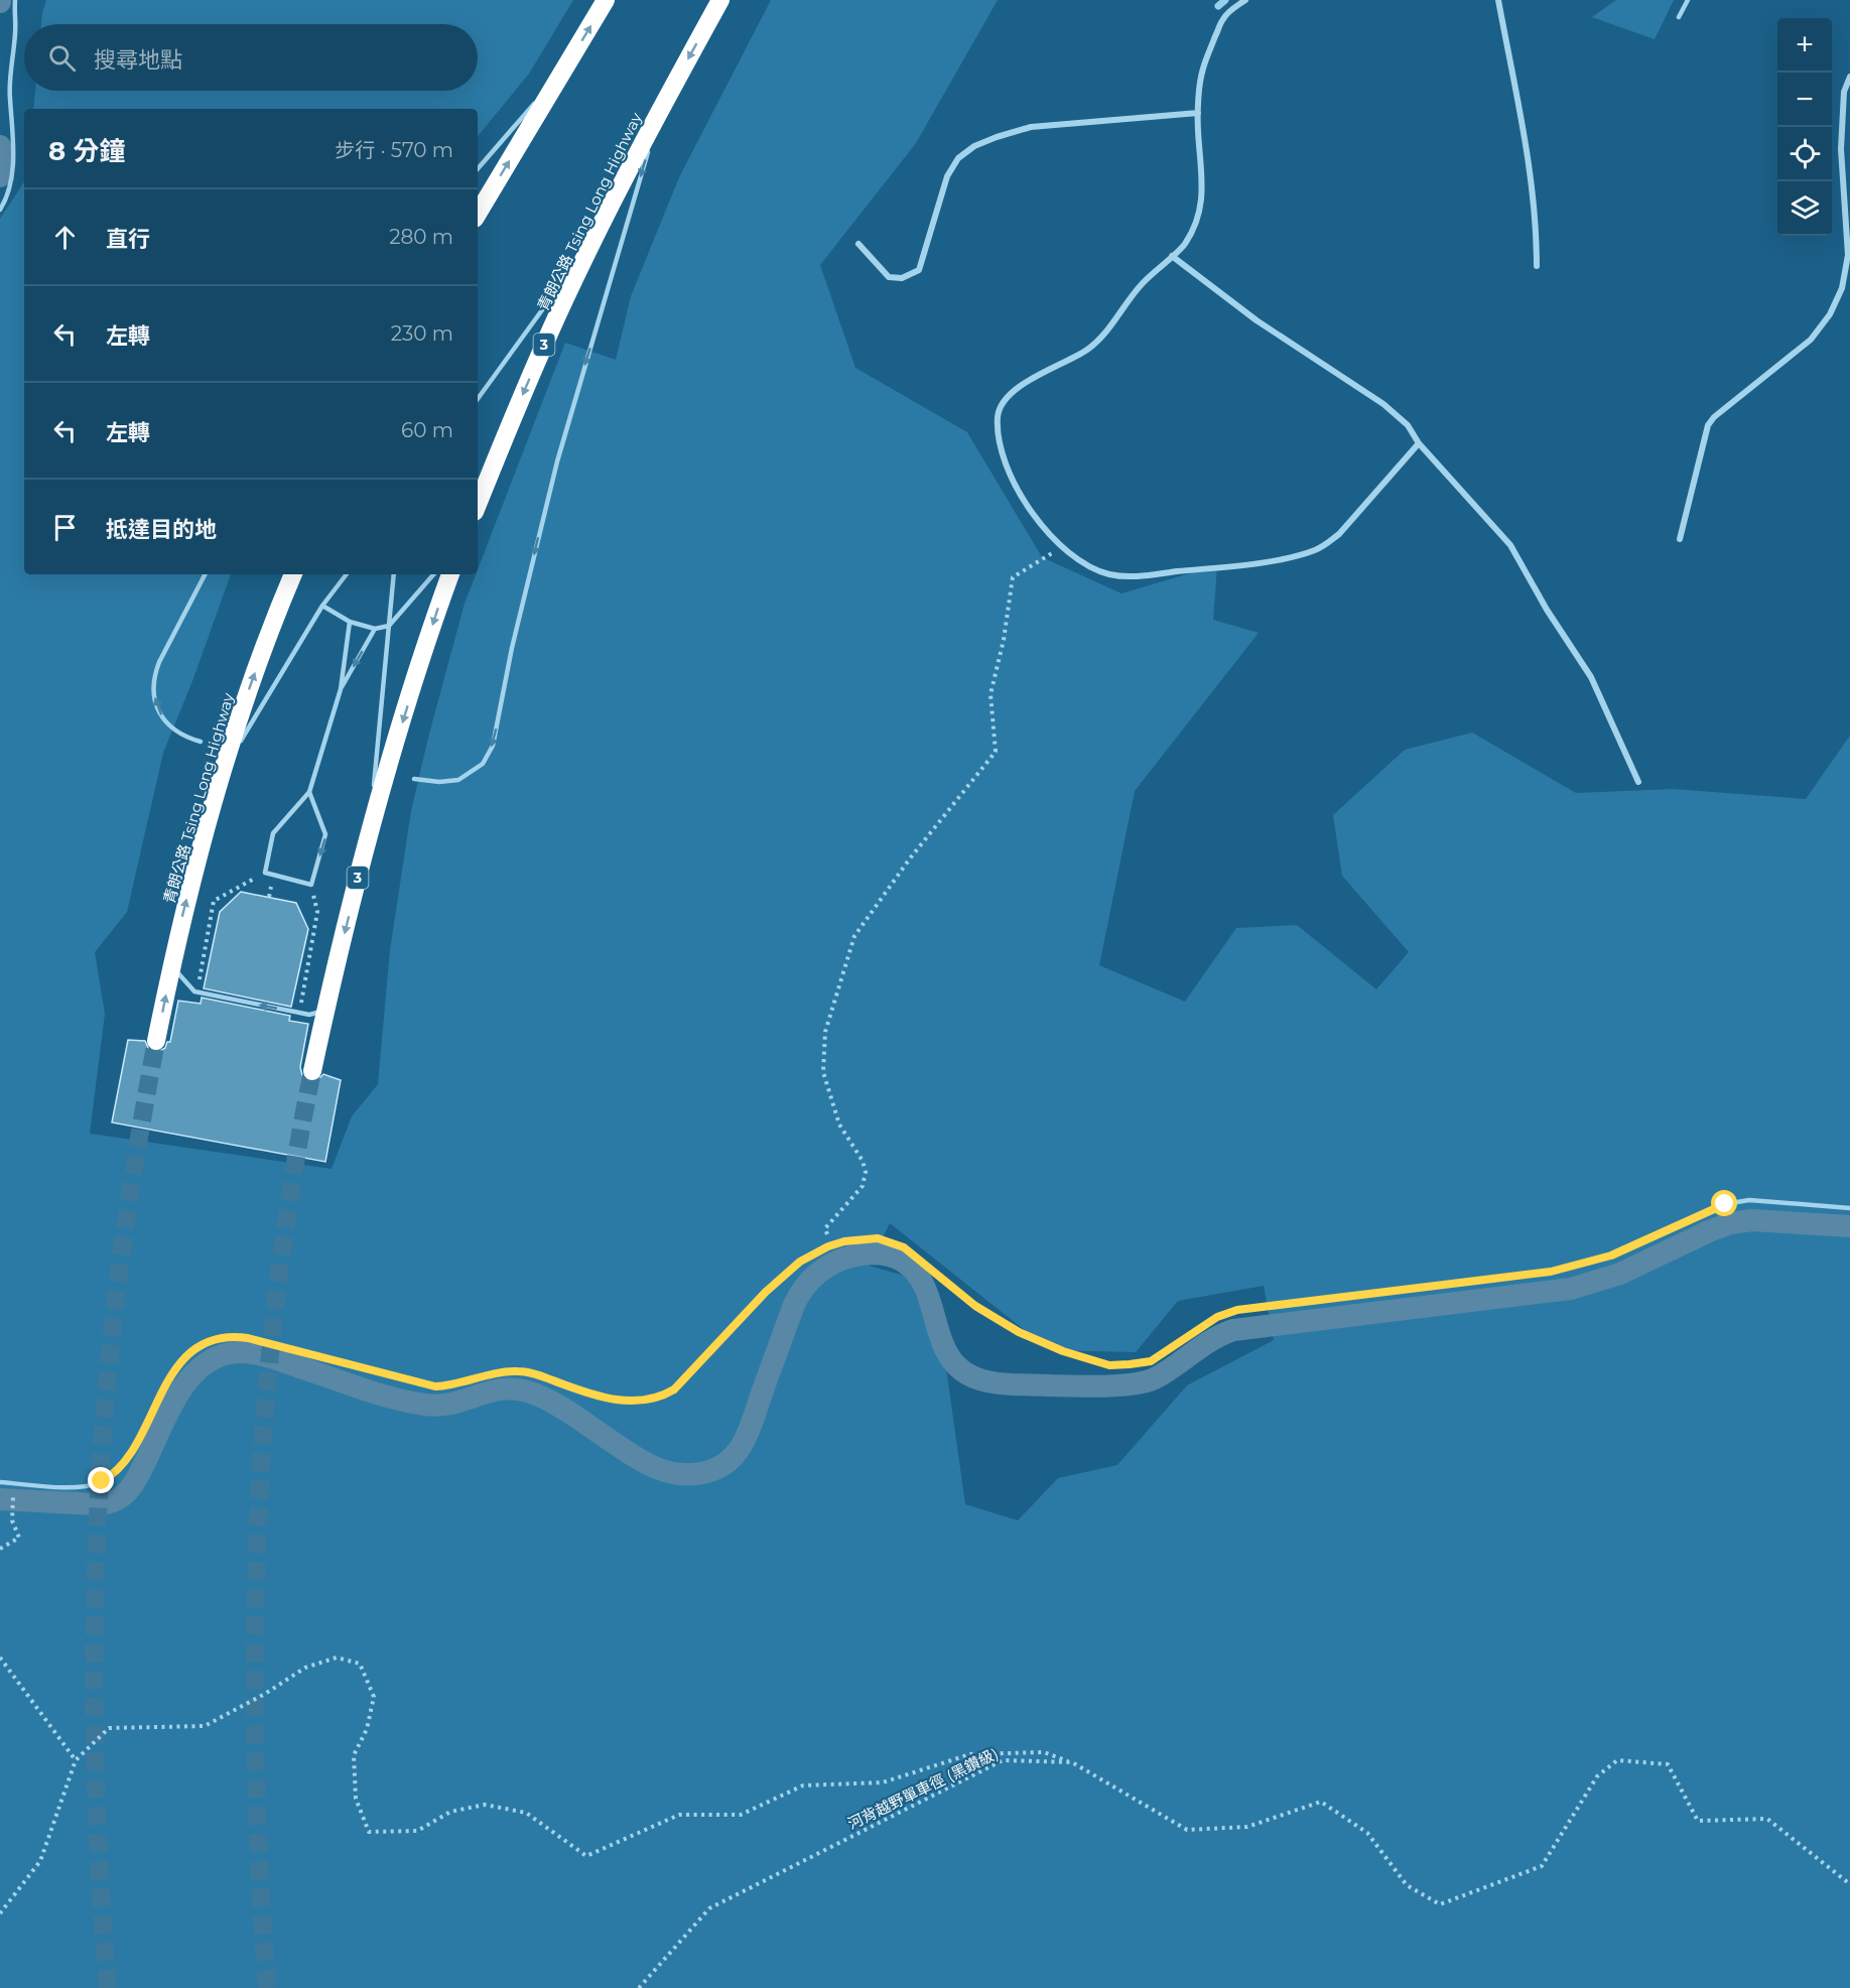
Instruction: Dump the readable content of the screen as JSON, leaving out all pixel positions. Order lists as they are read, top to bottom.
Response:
{
  "streets": {
    "highway": ["青朗公路 Tsing Long Highway", "3"],
    "path": ["河背越野單車徑 (黑鑽級)"]
  },
  "page": {
    "map_buttons": ["+", "−"],
    "search": "搜尋地點",
    "heading": ["8 分鐘", "步行 · 570 m"],
    "list": [
      ["直行", "280 m"],
      ["左轉", "230 m"],
      ["左轉", "60 m"],
      "抵達目的地"
    ]
  }
}
